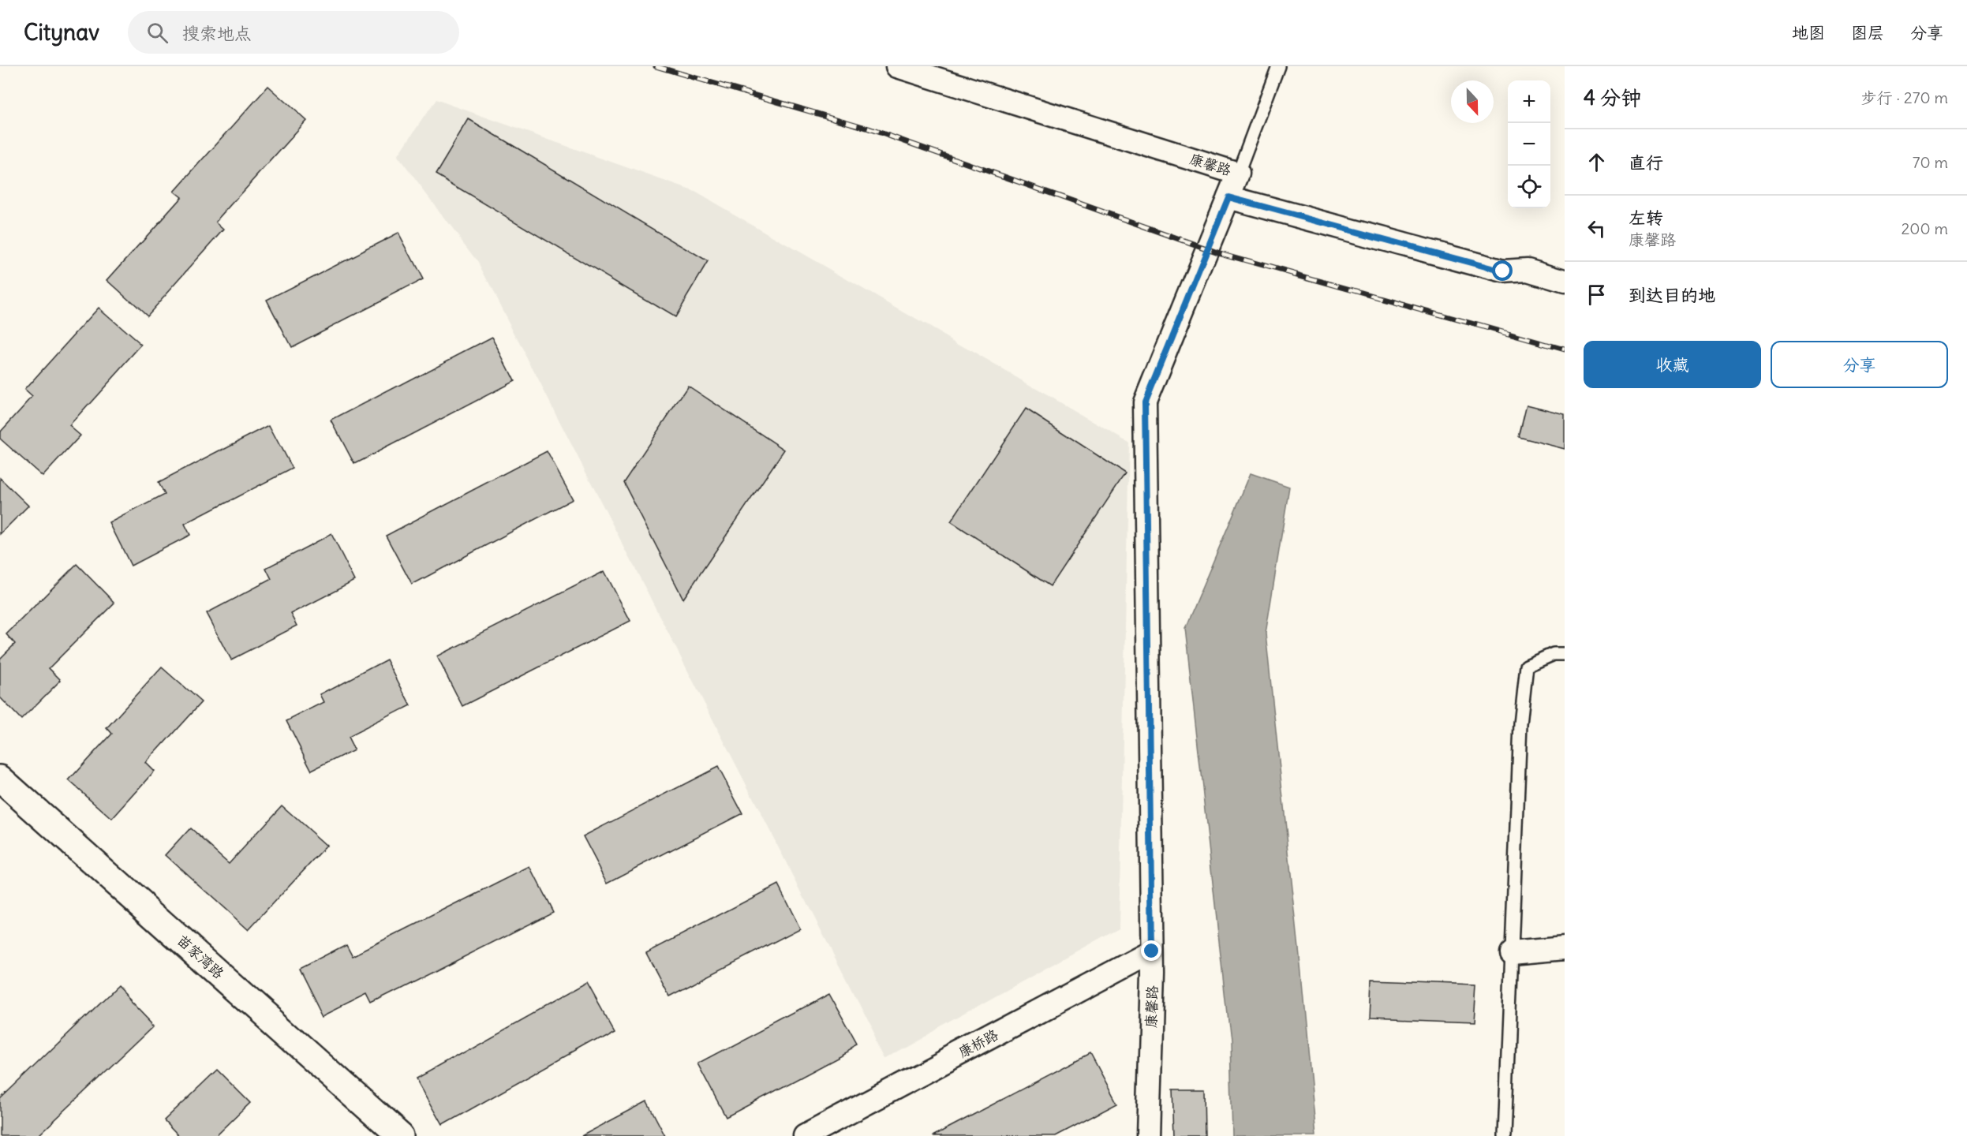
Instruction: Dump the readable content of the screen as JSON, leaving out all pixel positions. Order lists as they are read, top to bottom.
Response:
{
  "streets": {
    "street": ["康馨路", "苗家湾路", "康桥路"]
  },
  "crossings": [
    ["康馨路", "康桥路"]
  ],
  "north": "bottom",
  "page": {
    "header": "Citynav",
    "search": "搜索地点",
    "nav": ["地图", "图层", "分享"],
    "heading": ["4 分钟", "步行 · 270 m"],
    "map_buttons": ["+", "−"],
    "list": [
      ["直行", "70 m"],
      ["左转", "康馨路", "200 m"],
      "到达目的地"
    ],
    "buttons": ["收藏", "分享"]
  }
}
